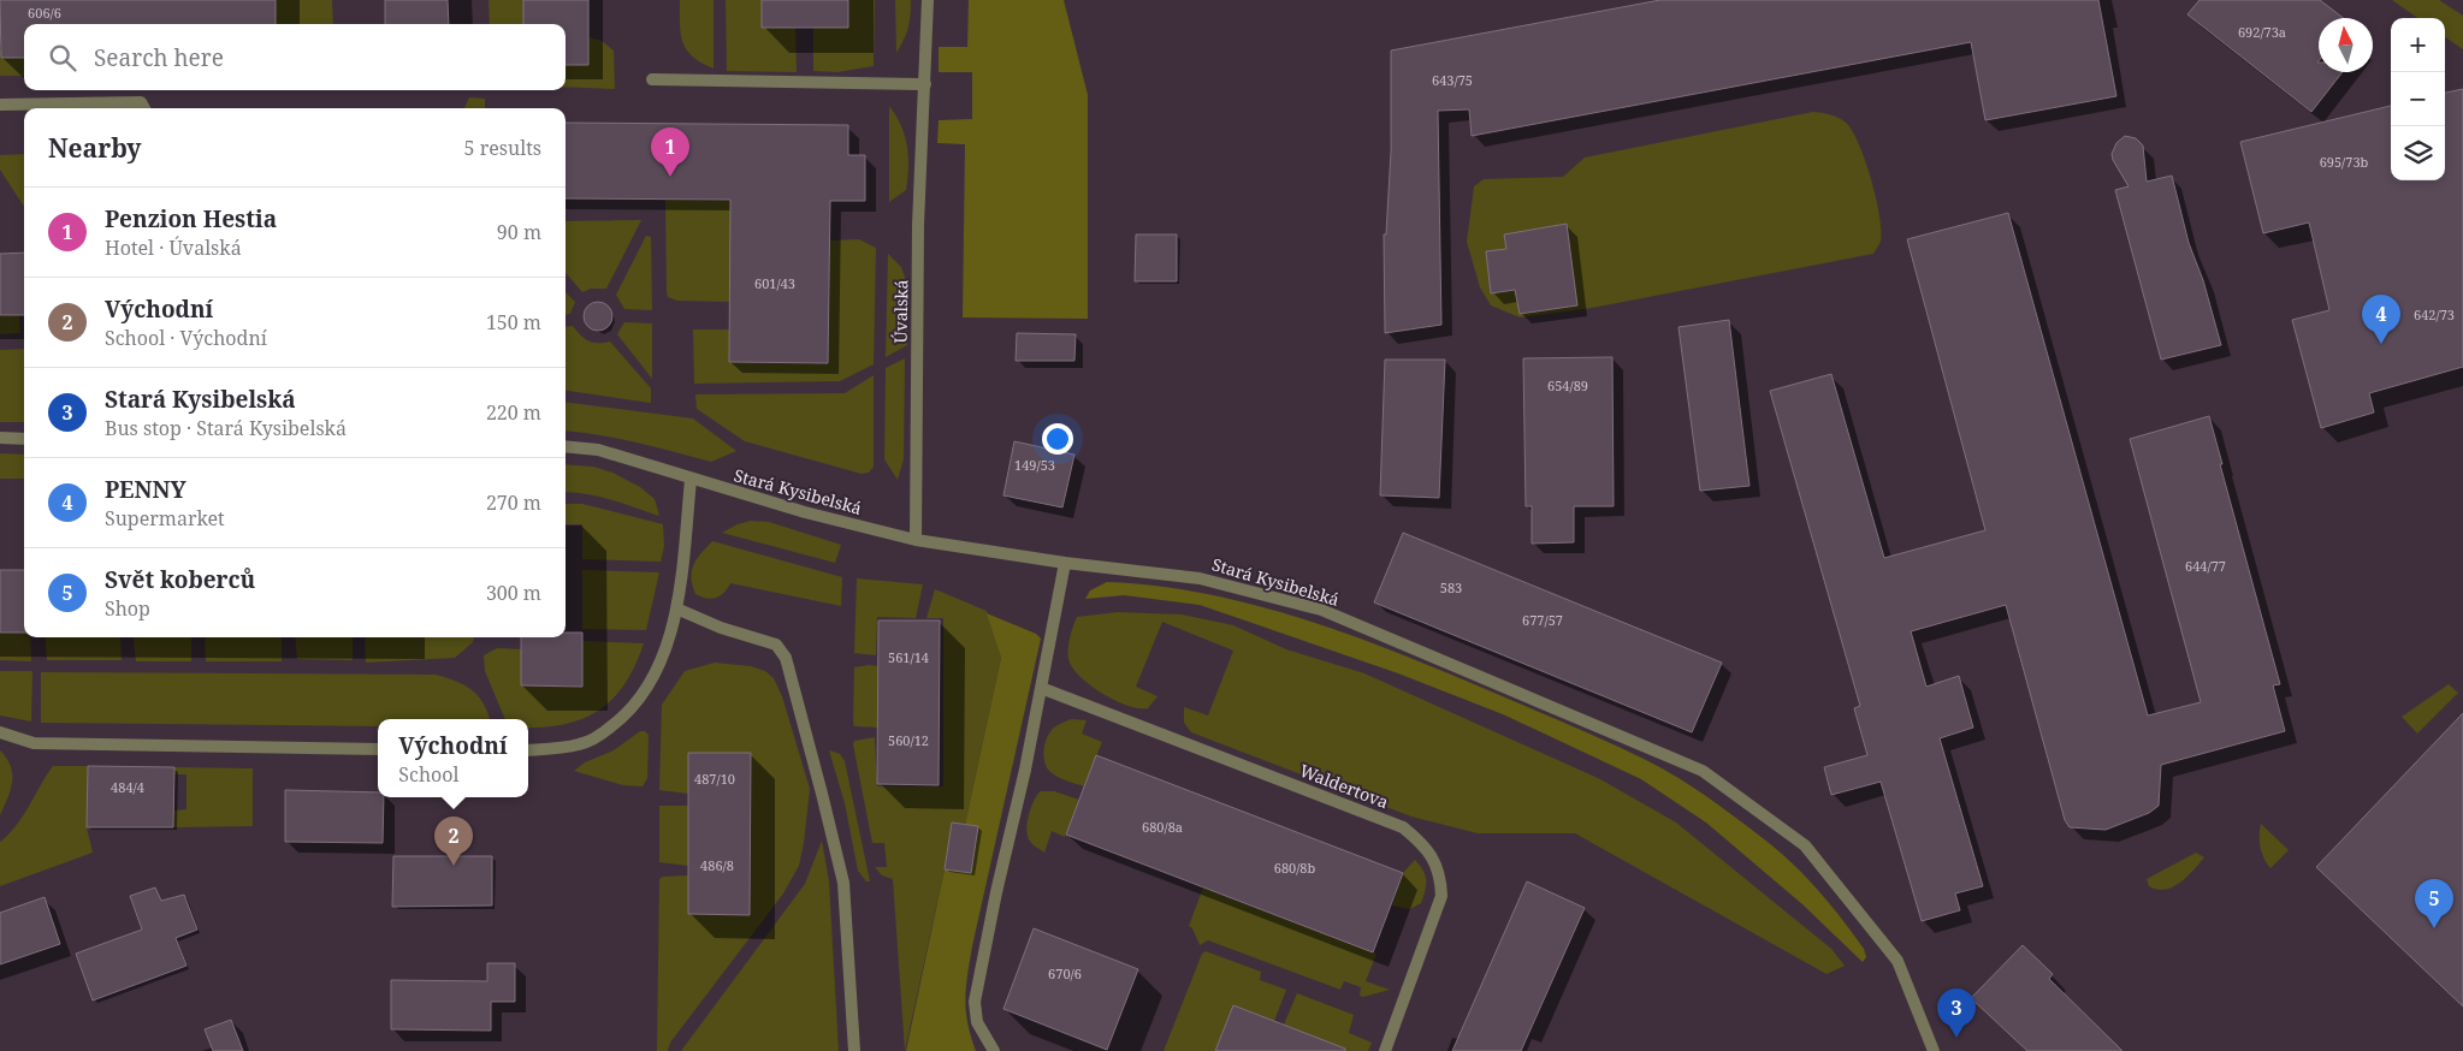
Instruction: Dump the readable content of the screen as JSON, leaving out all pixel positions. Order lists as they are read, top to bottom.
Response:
{
  "streets": {
    "street": ["Úvalská", "Stará Kysibelská", "Waldertova"]
  },
  "crossings": [
    ["Úvalská", "Stará Kysibelská"]
  ],
  "house_numbers": [
    "606/6",
    "692/73a",
    "643/75",
    "695/73b",
    "601/43",
    "642/73",
    "654/89",
    "149/53",
    "644/77",
    "583",
    "677/57",
    "561/14",
    "560/12",
    "487/10",
    "484/4",
    "680/8a",
    "486/8",
    "680/8b",
    "670/6"
  ],
  "north": "top",
  "page": {
    "map_buttons": ["+", "−"],
    "search": "Search here",
    "heading": ["Nearby", "5 results"],
    "pins": [
      "1",
      "4",
      "2",
      "5",
      "3"
    ],
    "list": [
      {
        "mark": "1",
        "name": "Penzion Hestia",
        "note": "Hotel · Úvalská",
        "value": "90 m"
      },
      {
        "mark": "2",
        "name": "Východní",
        "note": "School · Východní",
        "value": "150 m"
      },
      {
        "mark": "3",
        "name": "Stará Kysibelská",
        "note": "Bus stop · Stará Kysibelská",
        "value": "220 m"
      },
      {
        "mark": "4",
        "name": "PENNY",
        "note": "Supermarket",
        "value": "270 m"
      },
      {
        "mark": "5",
        "name": "Svět koberců",
        "note": "Shop",
        "value": "300 m"
      }
    ],
    "popup": ["Východní", "School"]
  }
}
